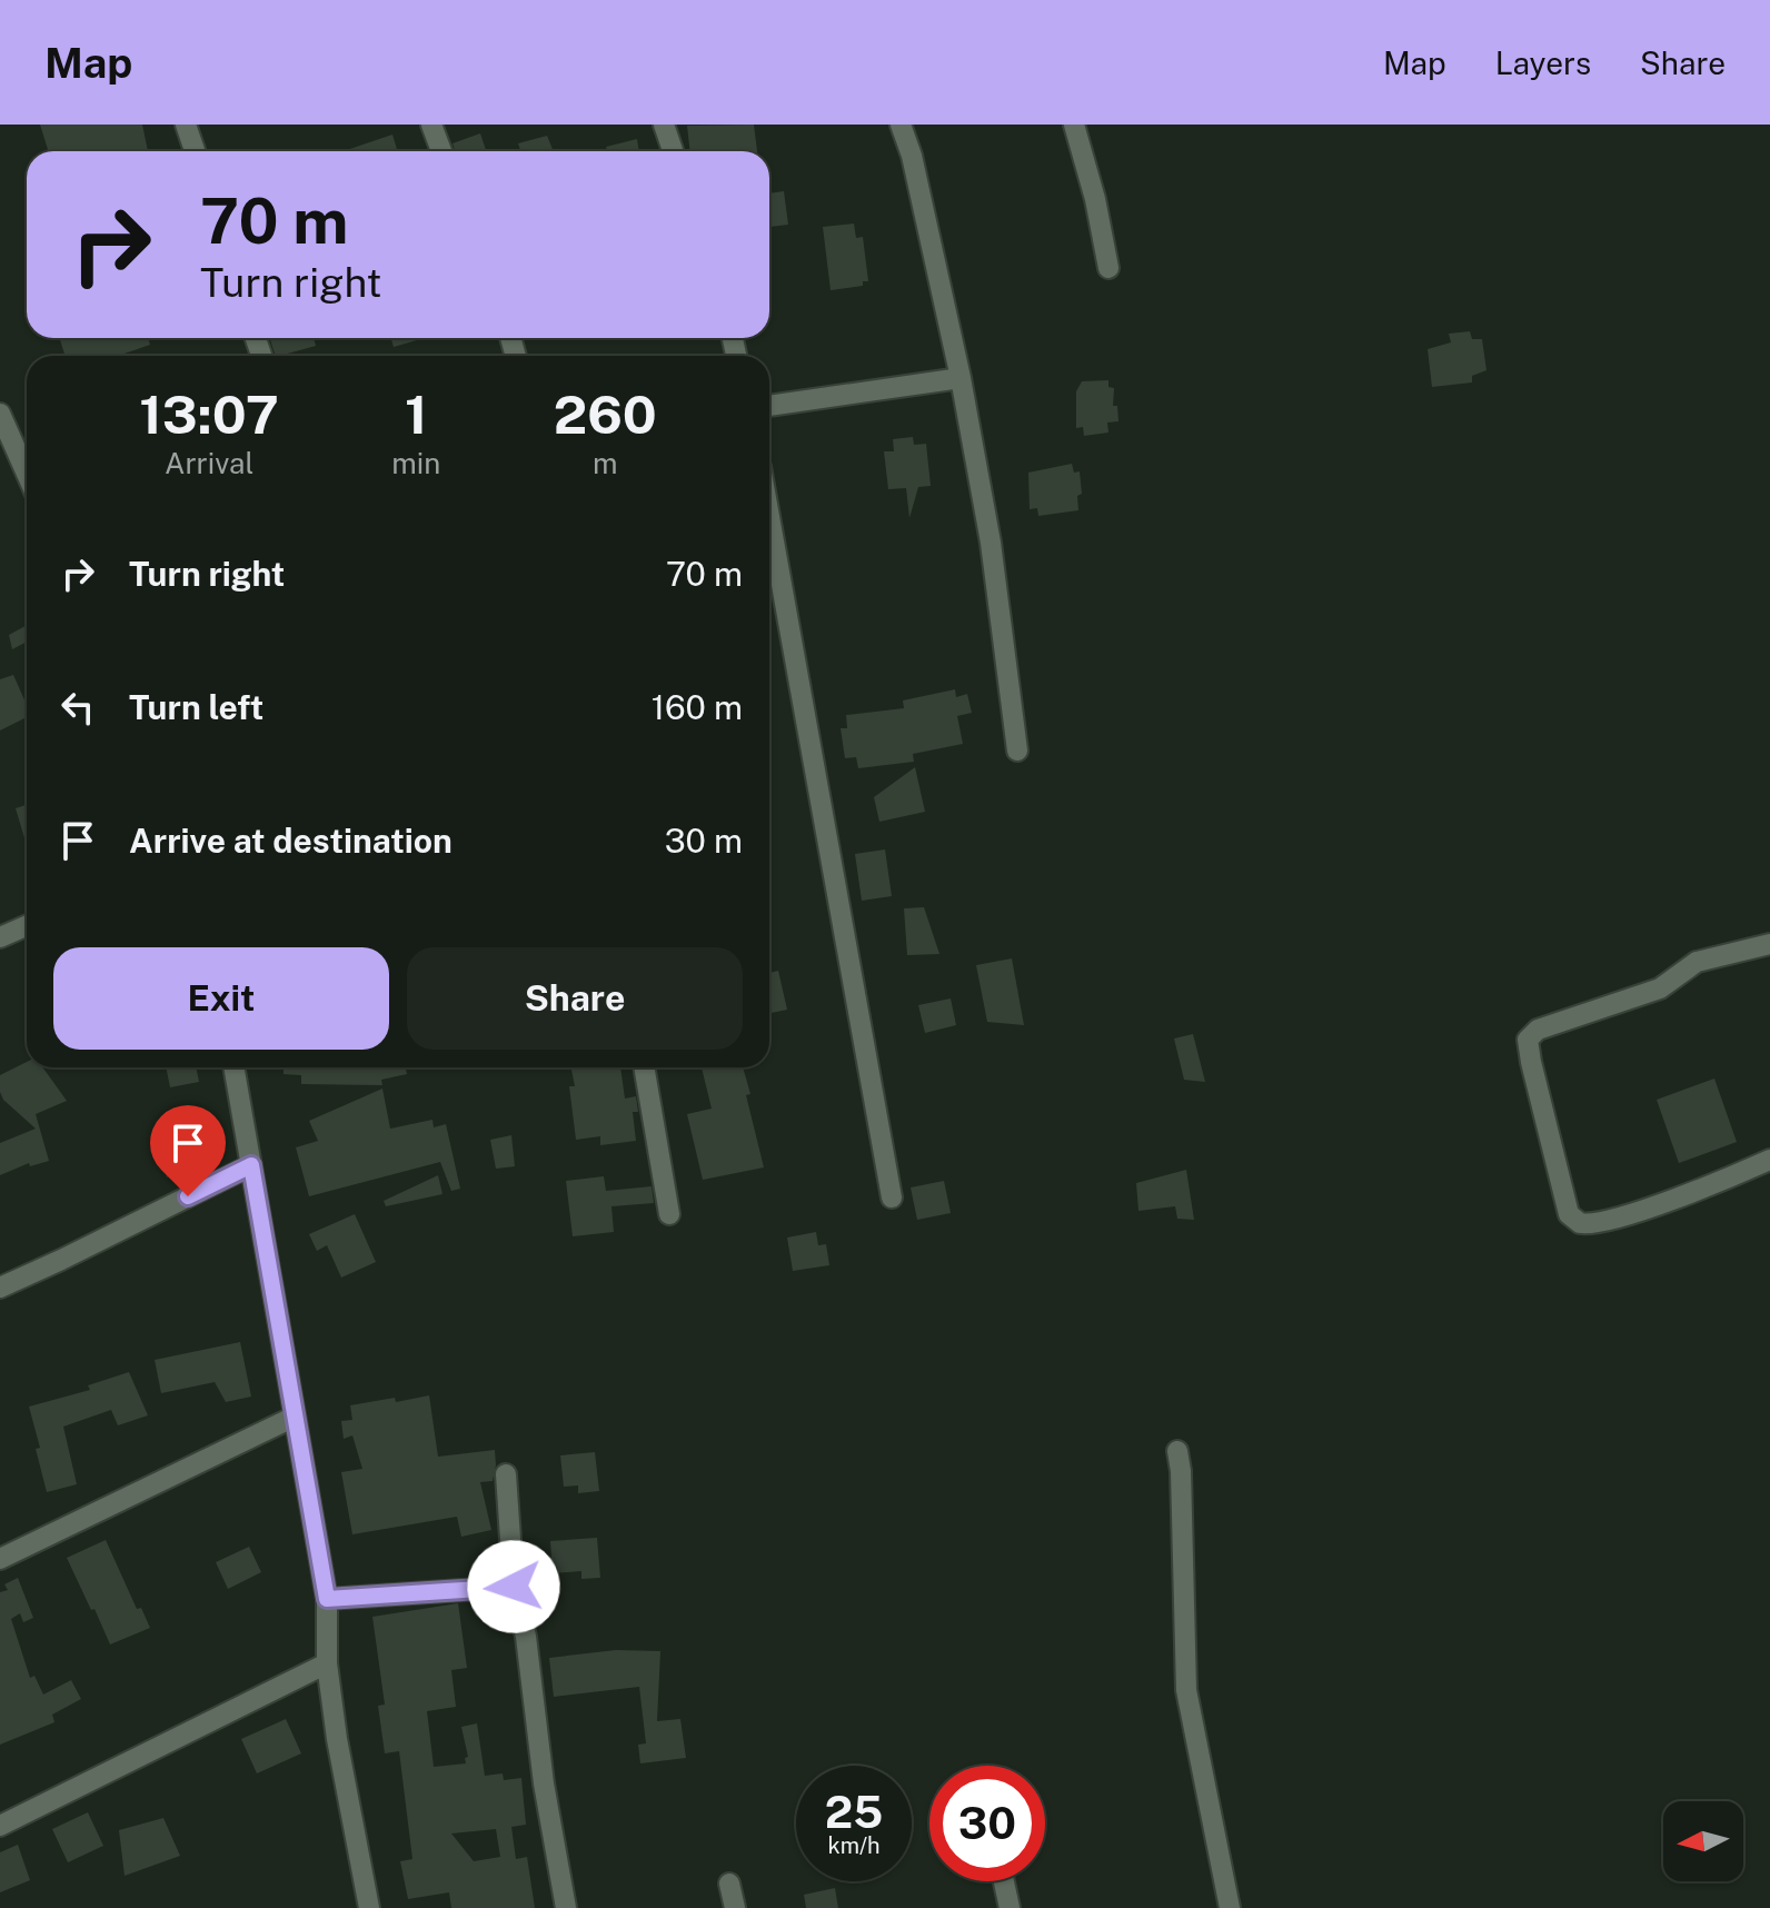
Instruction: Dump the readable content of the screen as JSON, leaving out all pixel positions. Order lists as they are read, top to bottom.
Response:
{
  "north": "left",
  "page": {
    "header": "Map",
    "nav": ["Map", "Layers", "Share"],
    "turn": ["70 m", "Turn right"],
    "eta": [
      "13:07",
      "Arrival",
      "1",
      "min",
      "260",
      "m"
    ],
    "list": [
      {
        "name": "Turn right",
        "value": "70 m"
      },
      {
        "name": "Turn left",
        "value": "160 m"
      },
      {
        "name": "Arrive at destination",
        "value": "30 m"
      }
    ],
    "buttons": ["Exit", "Share"],
    "speed": "25 km/h",
    "limit": "30"
  }
}
